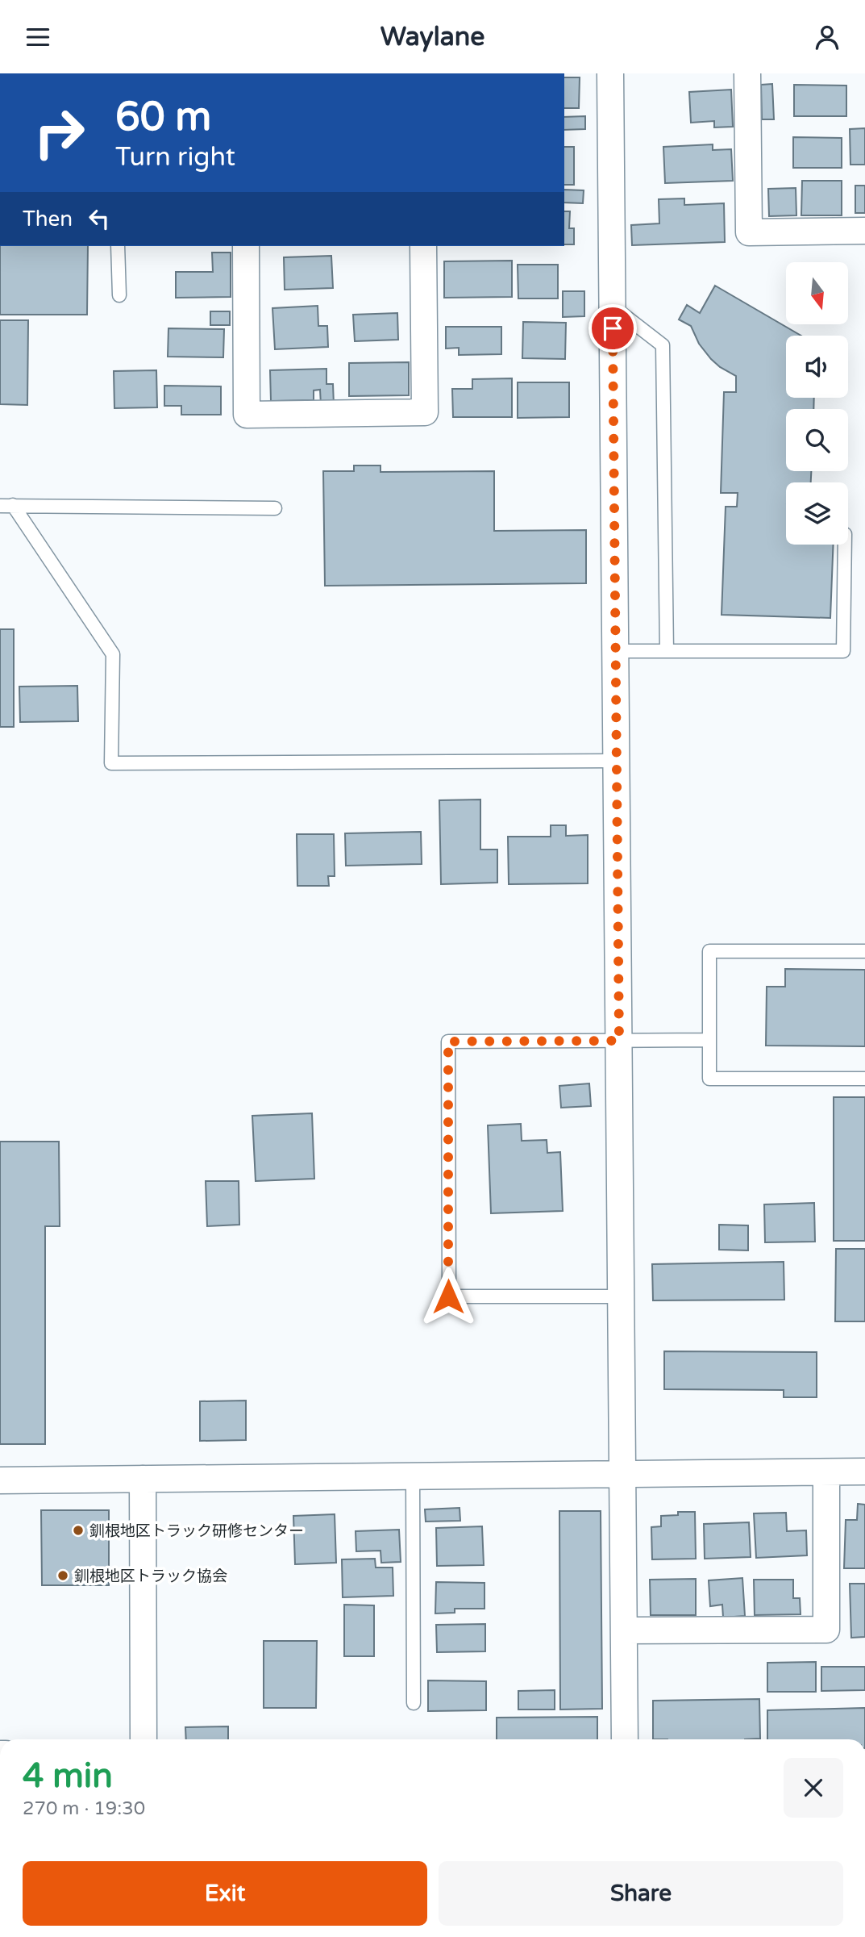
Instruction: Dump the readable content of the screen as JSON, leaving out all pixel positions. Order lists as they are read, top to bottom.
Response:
{
  "places": ["釧根地区トラック研修センター", "釧根地区トラック協会"],
  "north": "bottom",
  "page": {
    "header": "Waylane",
    "turn": ["60 m", "Turn right"],
    "then": "Then",
    "heading": ["4 min", "270 m · 19:30"],
    "buttons": ["Exit", "Share"]
  }
}
